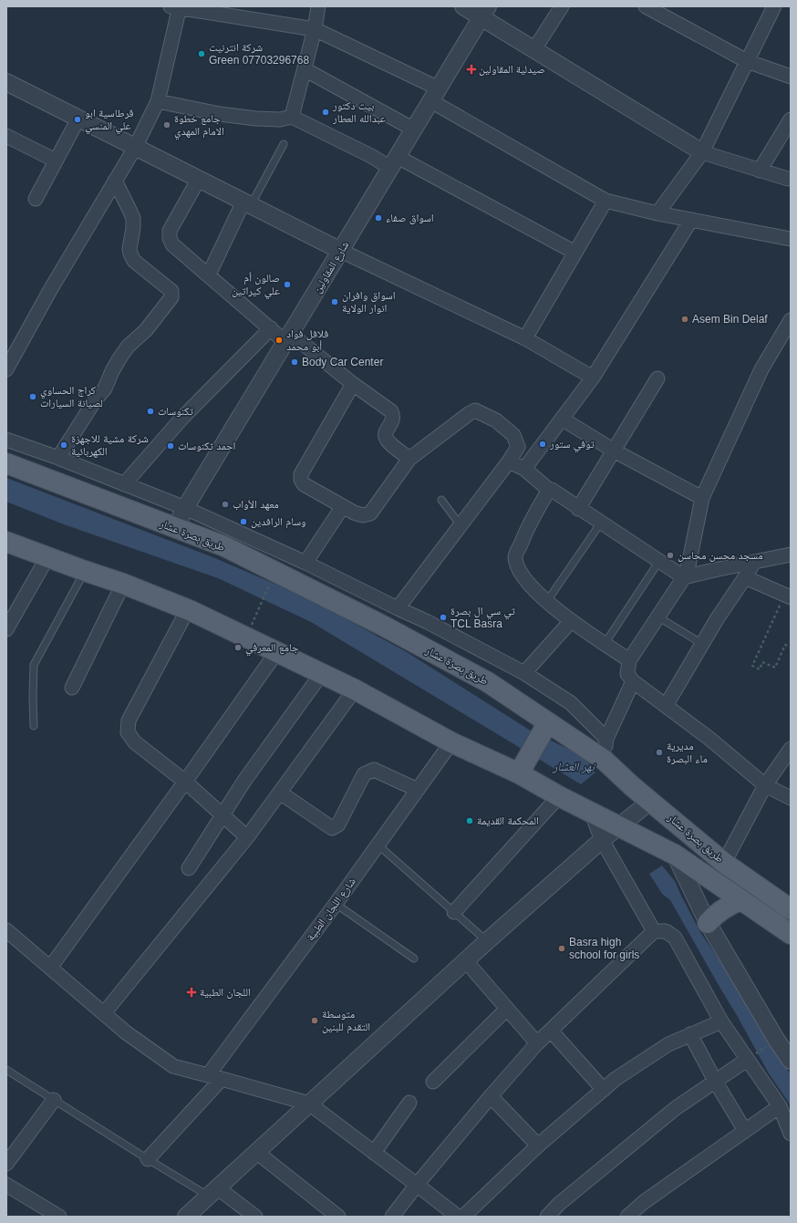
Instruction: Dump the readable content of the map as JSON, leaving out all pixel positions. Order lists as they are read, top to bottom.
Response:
{
  "streets": {
    "main road": ["طريق بصرة عشار"],
    "street": ["شارع المقاولين", "شارع اللجان الطبية"]
  },
  "crossings": [
    ["شارع المقاولين", "طريق بصرة عشار"]
  ],
  "water": ["نهر العشار"],
  "places": {
    "other": [
      "شركة انترنيت Green 07703296768",
      "بيت دكتور عبدالله العطار",
      "قرطاسية ابو علي المنسي",
      "جامع خطوة الامام المهدي",
      "اسواق صفاء",
      "صالون أم علي كيراتين",
      "اسواق وافران انوار الولاية",
      "Asem Bin Delaf",
      "فلافل فواد أبو محمد",
      "Body Car Center",
      "كراج الحساوي لصيانة السيارات",
      "تكنوسات",
      "توفي ستور",
      "شركة مشية للاجهزة الكهربائية",
      "احمد تكنوسات",
      "معهد الأواب",
      "وسام الرافدين",
      "مسجد محسن محاسن",
      "تي سي ال بصرة TCL Basra",
      "جامع المعرفي",
      "مديرية ماء البصرة",
      "المحكمة القديمة",
      "Basra high school for girls",
      "متوسطة التقدم للبنين"
    ],
    "health": ["صيدلية المقاولين", "اللجان الطبية"]
  }
}
